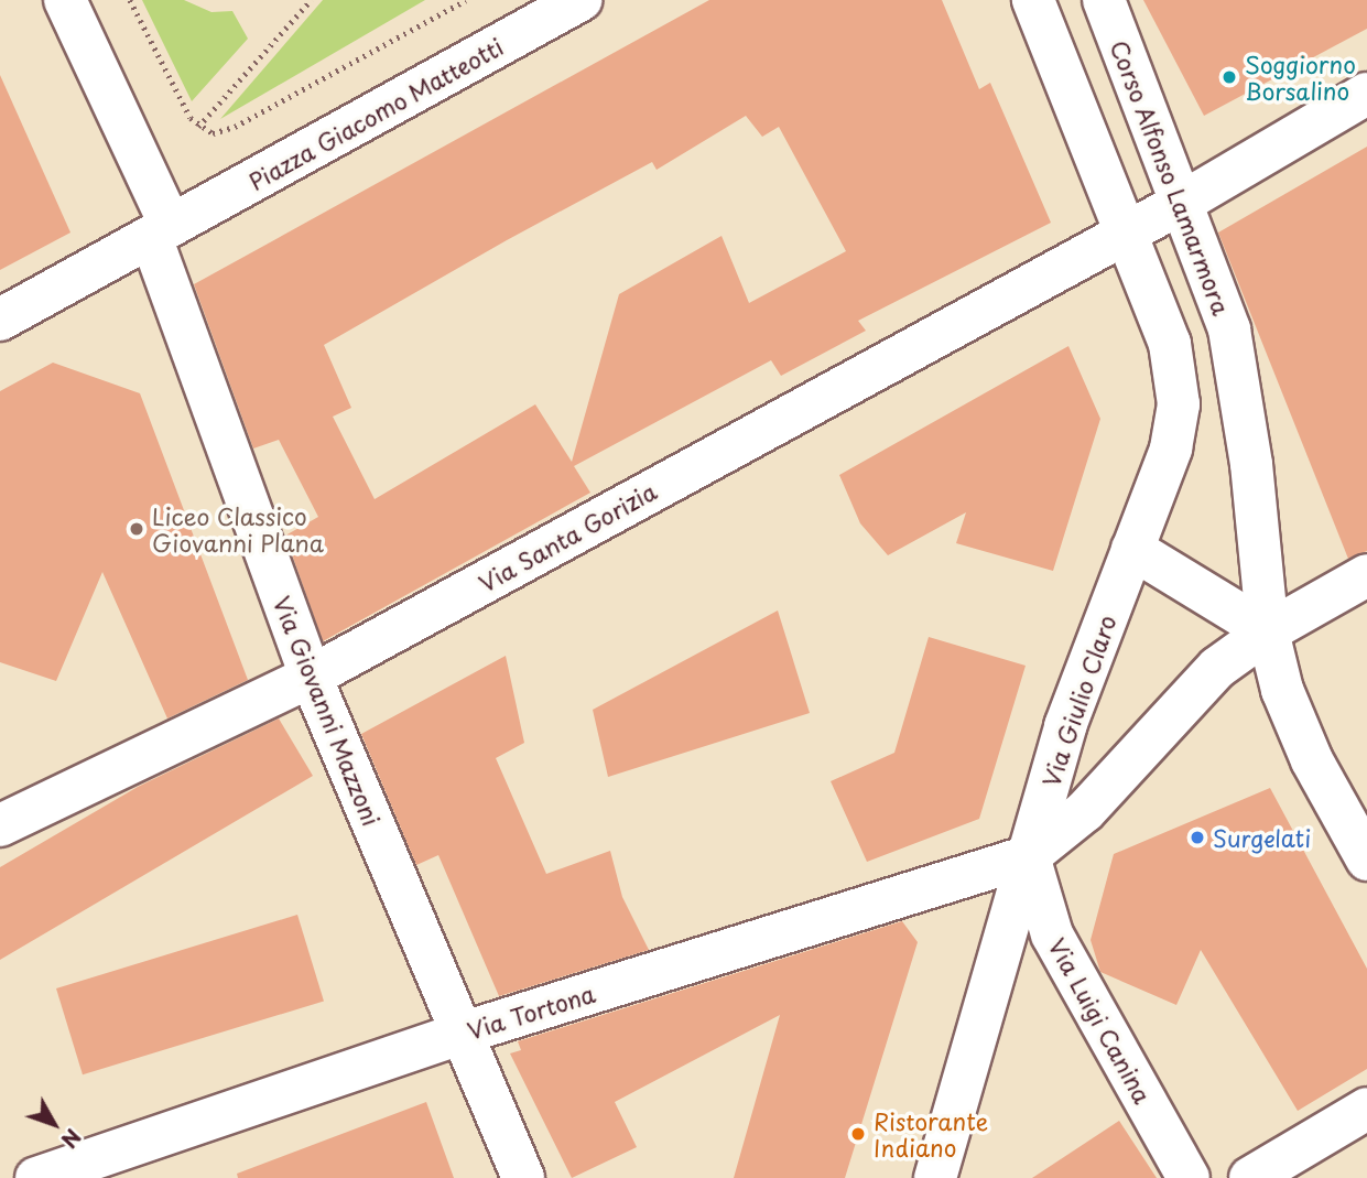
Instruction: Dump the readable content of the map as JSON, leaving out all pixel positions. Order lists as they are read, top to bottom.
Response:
{
  "streets": {
    "street": [
      "Piazza Giacomo Matteotti",
      "Corso Alfonso Lamarmora",
      "Via Santa Gorizia",
      "Via Giulio Claro",
      "Via Giovanni Mazzoni",
      "Via Tortona",
      "Via Luigi Canina"
    ]
  },
  "crossings": [
    ["Piazza Giacomo Matteotti", "Via Giovanni Mazzoni"],
    ["Corso Alfonso Lamarmora", "Via Santa Gorizia"],
    ["Via Santa Gorizia", "Via Giulio Claro"],
    ["Via Santa Gorizia", "Via Giovanni Mazzoni"],
    ["Via Giulio Claro", "Via Tortona"],
    ["Via Giulio Claro", "Via Luigi Canina"],
    ["Via Giovanni Mazzoni", "Via Tortona"],
    ["Via Tortona", "Via Luigi Canina"]
  ],
  "places": [
    "Soggiorno Borsalino",
    "Liceo Classico Giovanni Plana",
    "Surgelati",
    "Ristorante Indiano"
  ],
  "north": "bottom right"
}
